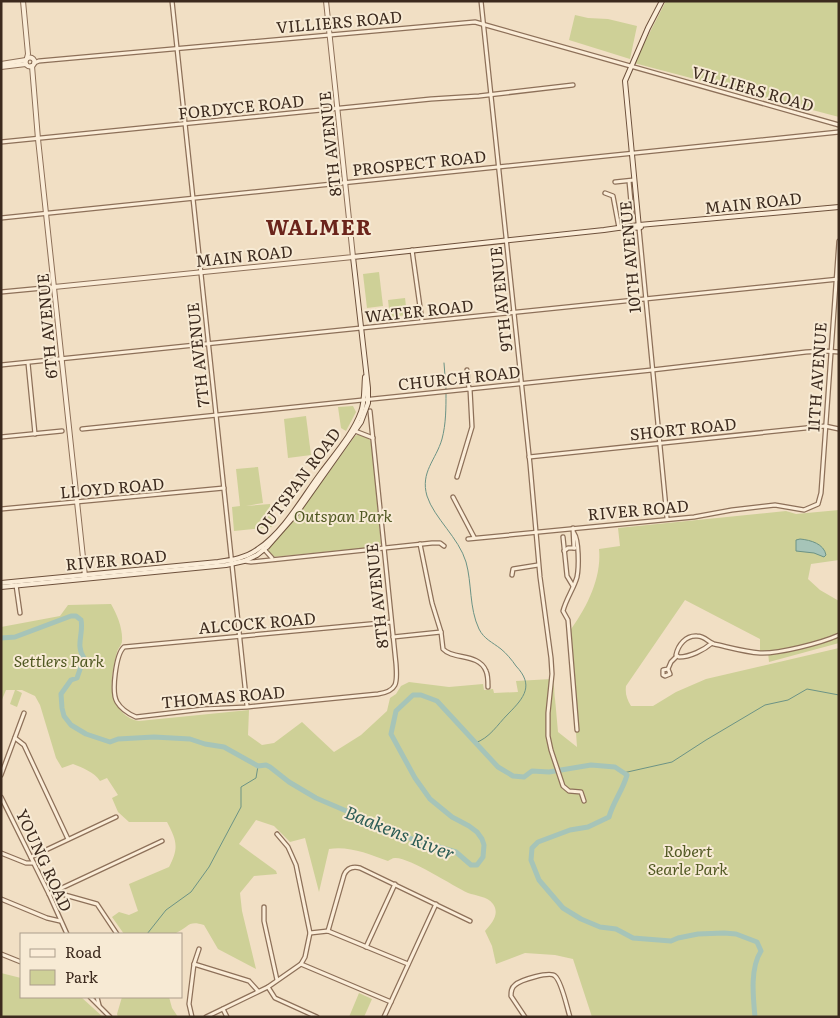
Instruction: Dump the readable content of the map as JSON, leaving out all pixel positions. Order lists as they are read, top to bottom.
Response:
{
  "streets": {
    "main road": [
      "VILLIERS ROAD",
      "8TH AVENUE",
      "MAIN ROAD",
      "10TH AVENUE",
      "6TH AVENUE",
      "OUTSPAN ROAD",
      "RIVER ROAD"
    ],
    "street": [
      "FORDYCE ROAD",
      "PROSPECT ROAD",
      "9TH AVENUE",
      "WATER ROAD",
      "7TH AVENUE",
      "CHURCH ROAD",
      "11TH AVENUE",
      "SHORT ROAD",
      "LLOYD ROAD",
      "ALCOCK ROAD",
      "THOMAS ROAD",
      "YOUNG ROAD"
    ]
  },
  "crossings": [
    ["VILLIERS ROAD", "8TH AVENUE"],
    ["VILLIERS ROAD", "10TH AVENUE"],
    ["VILLIERS ROAD", "9TH AVENUE"],
    ["VILLIERS ROAD", "6TH AVENUE"],
    ["VILLIERS ROAD", "7TH AVENUE"],
    ["FORDYCE ROAD", "8TH AVENUE"],
    ["FORDYCE ROAD", "9TH AVENUE"],
    ["FORDYCE ROAD", "6TH AVENUE"],
    ["FORDYCE ROAD", "7TH AVENUE"],
    ["8TH AVENUE", "PROSPECT ROAD"],
    ["8TH AVENUE", "MAIN ROAD"],
    ["8TH AVENUE", "WATER ROAD"],
    ["8TH AVENUE", "CHURCH ROAD"],
    ["8TH AVENUE", "OUTSPAN ROAD"],
    ["8TH AVENUE", "ALCOCK ROAD"],
    ["8TH AVENUE", "THOMAS ROAD"],
    ["PROSPECT ROAD", "10TH AVENUE"],
    ["PROSPECT ROAD", "9TH AVENUE"],
    ["PROSPECT ROAD", "6TH AVENUE"],
    ["PROSPECT ROAD", "7TH AVENUE"],
    ["MAIN ROAD", "10TH AVENUE"],
    ["MAIN ROAD", "9TH AVENUE"],
    ["MAIN ROAD", "6TH AVENUE"],
    ["MAIN ROAD", "7TH AVENUE"],
    ["10TH AVENUE", "WATER ROAD"],
    ["10TH AVENUE", "CHURCH ROAD"],
    ["10TH AVENUE", "SHORT ROAD"],
    ["10TH AVENUE", "RIVER ROAD"],
    ["9TH AVENUE", "WATER ROAD"],
    ["9TH AVENUE", "CHURCH ROAD"],
    ["9TH AVENUE", "SHORT ROAD"],
    ["9TH AVENUE", "RIVER ROAD"],
    ["WATER ROAD", "6TH AVENUE"],
    ["WATER ROAD", "7TH AVENUE"],
    ["WATER ROAD", "11TH AVENUE"],
    ["6TH AVENUE", "LLOYD ROAD"],
    ["6TH AVENUE", "RIVER ROAD"],
    ["7TH AVENUE", "CHURCH ROAD"],
    ["7TH AVENUE", "OUTSPAN ROAD"],
    ["7TH AVENUE", "LLOYD ROAD"],
    ["7TH AVENUE", "RIVER ROAD"],
    ["7TH AVENUE", "ALCOCK ROAD"],
    ["7TH AVENUE", "THOMAS ROAD"],
    ["CHURCH ROAD", "11TH AVENUE"],
    ["CHURCH ROAD", "OUTSPAN ROAD"],
    ["11TH AVENUE", "SHORT ROAD"],
    ["11TH AVENUE", "RIVER ROAD"],
    ["OUTSPAN ROAD", "RIVER ROAD"],
    ["ALCOCK ROAD", "THOMAS ROAD"]
  ],
  "districts": ["WALMER"],
  "water": ["Baakens River"],
  "parks": ["Outspan Park", "Settlers Park", "Robert Searle Park"],
  "legend": ["Road", "Park"]
}
